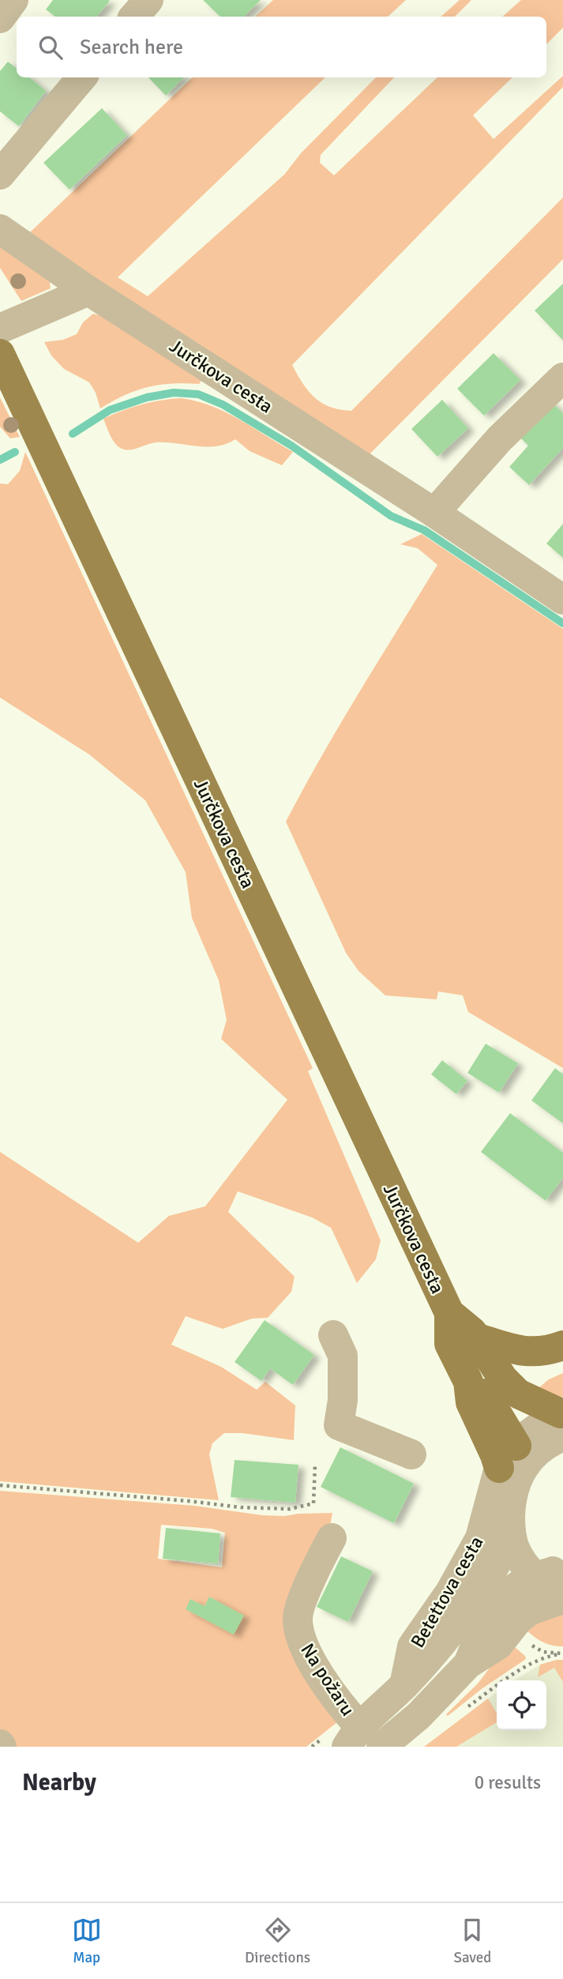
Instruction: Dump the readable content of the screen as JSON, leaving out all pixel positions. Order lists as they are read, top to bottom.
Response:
{
  "streets": {
    "main road": ["Jurčkova cesta"],
    "street": ["Betettova cesta", "Na požaru"]
  },
  "crossings": [
    ["Jurčkova cesta", "Betettova cesta"],
    ["Betettova cesta", "Na požaru"]
  ],
  "page": {
    "search": "Search here",
    "heading": ["Nearby", "0 results"],
    "nav": ["Map", "Directions", "Saved"]
  }
}
